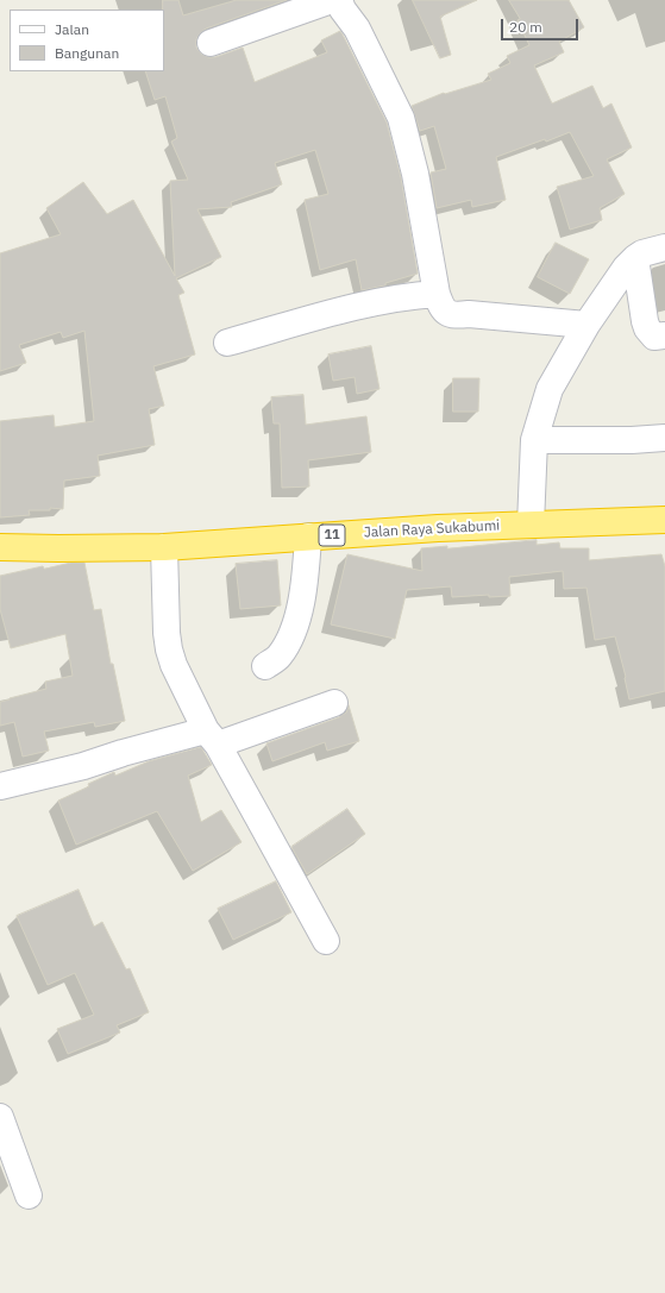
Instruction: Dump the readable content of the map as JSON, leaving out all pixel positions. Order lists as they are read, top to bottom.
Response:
{
  "streets": {
    "highway": ["Jalan Raya Sukabumi", "11"]
  },
  "legend": ["Jalan", "Bangunan"],
  "scale_bar": "20 m"
}
